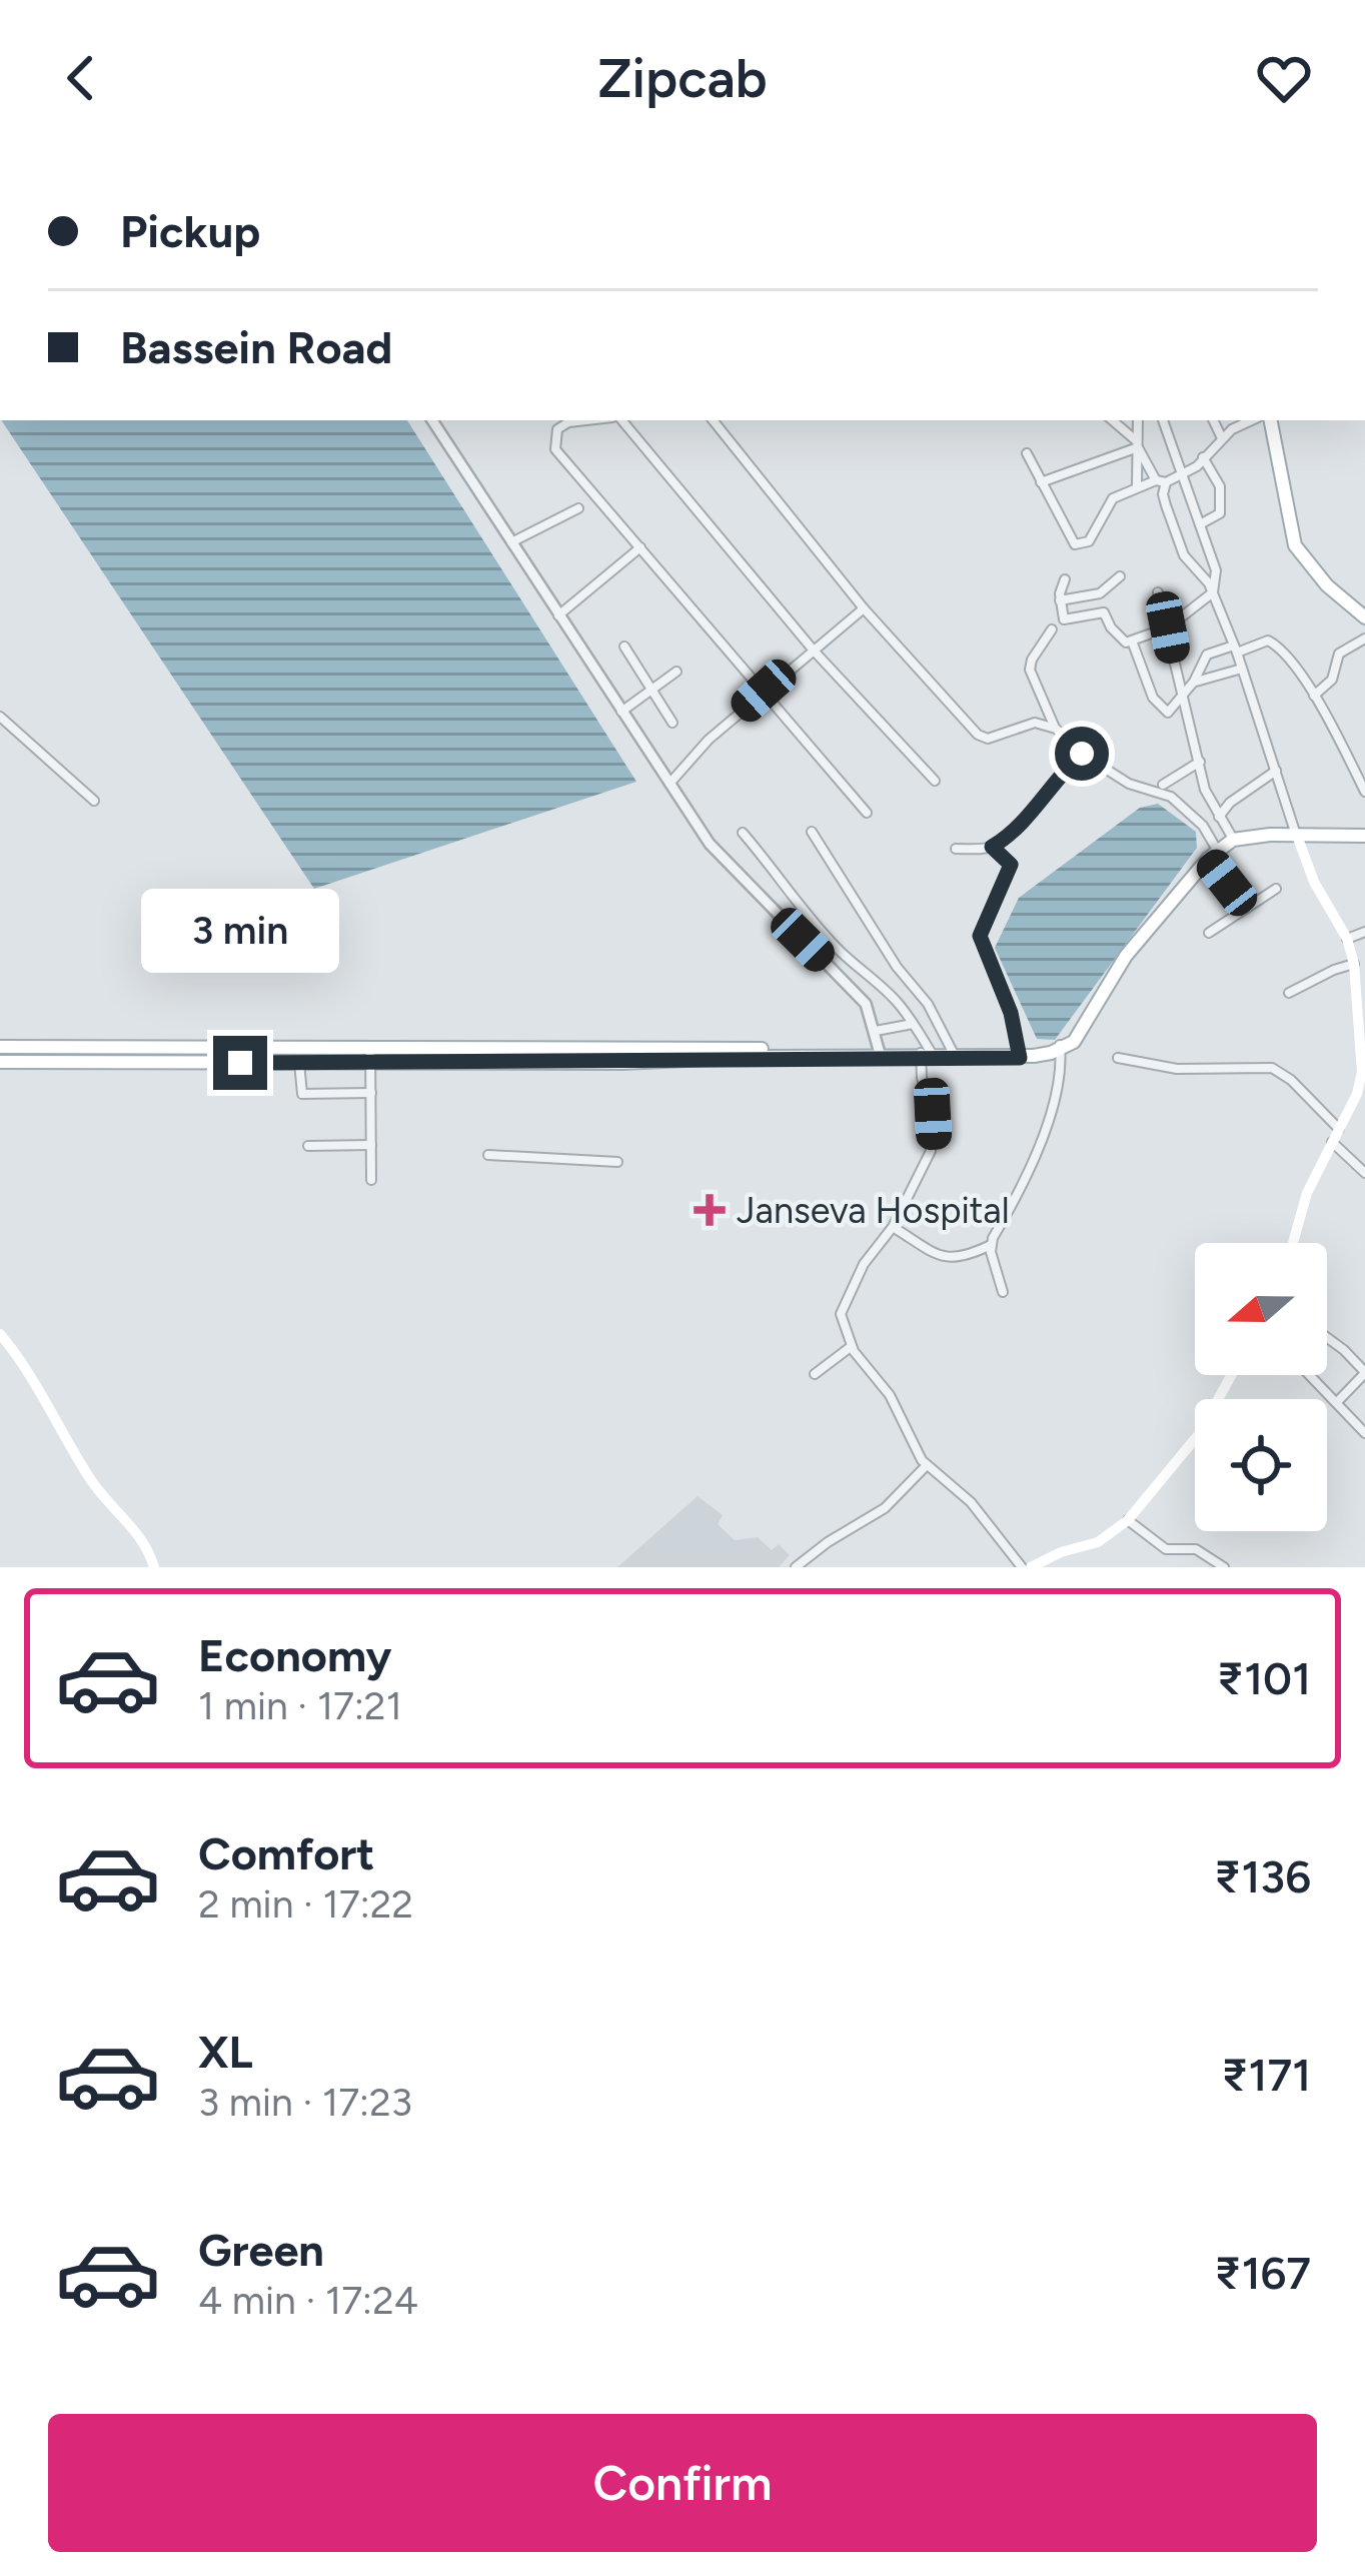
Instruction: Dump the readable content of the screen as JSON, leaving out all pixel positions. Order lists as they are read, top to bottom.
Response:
{
  "places": {
    "health": ["Janseva Hospital"]
  },
  "north": "left",
  "page": {
    "header": "Zipcab",
    "banner": ["Pickup", "Bassein Road"],
    "bubble": "3 min",
    "list": [
      {
        "name": "Economy",
        "note": "1 min · 17:21",
        "value": "₹101"
      },
      {
        "name": "Comfort",
        "note": "2 min · 17:22",
        "value": "₹136"
      },
      {
        "name": "XL",
        "note": "3 min · 17:23",
        "value": "₹171"
      },
      {
        "name": "Green",
        "note": "4 min · 17:24",
        "value": "₹167"
      }
    ],
    "buttons": "Confirm"
  }
}
